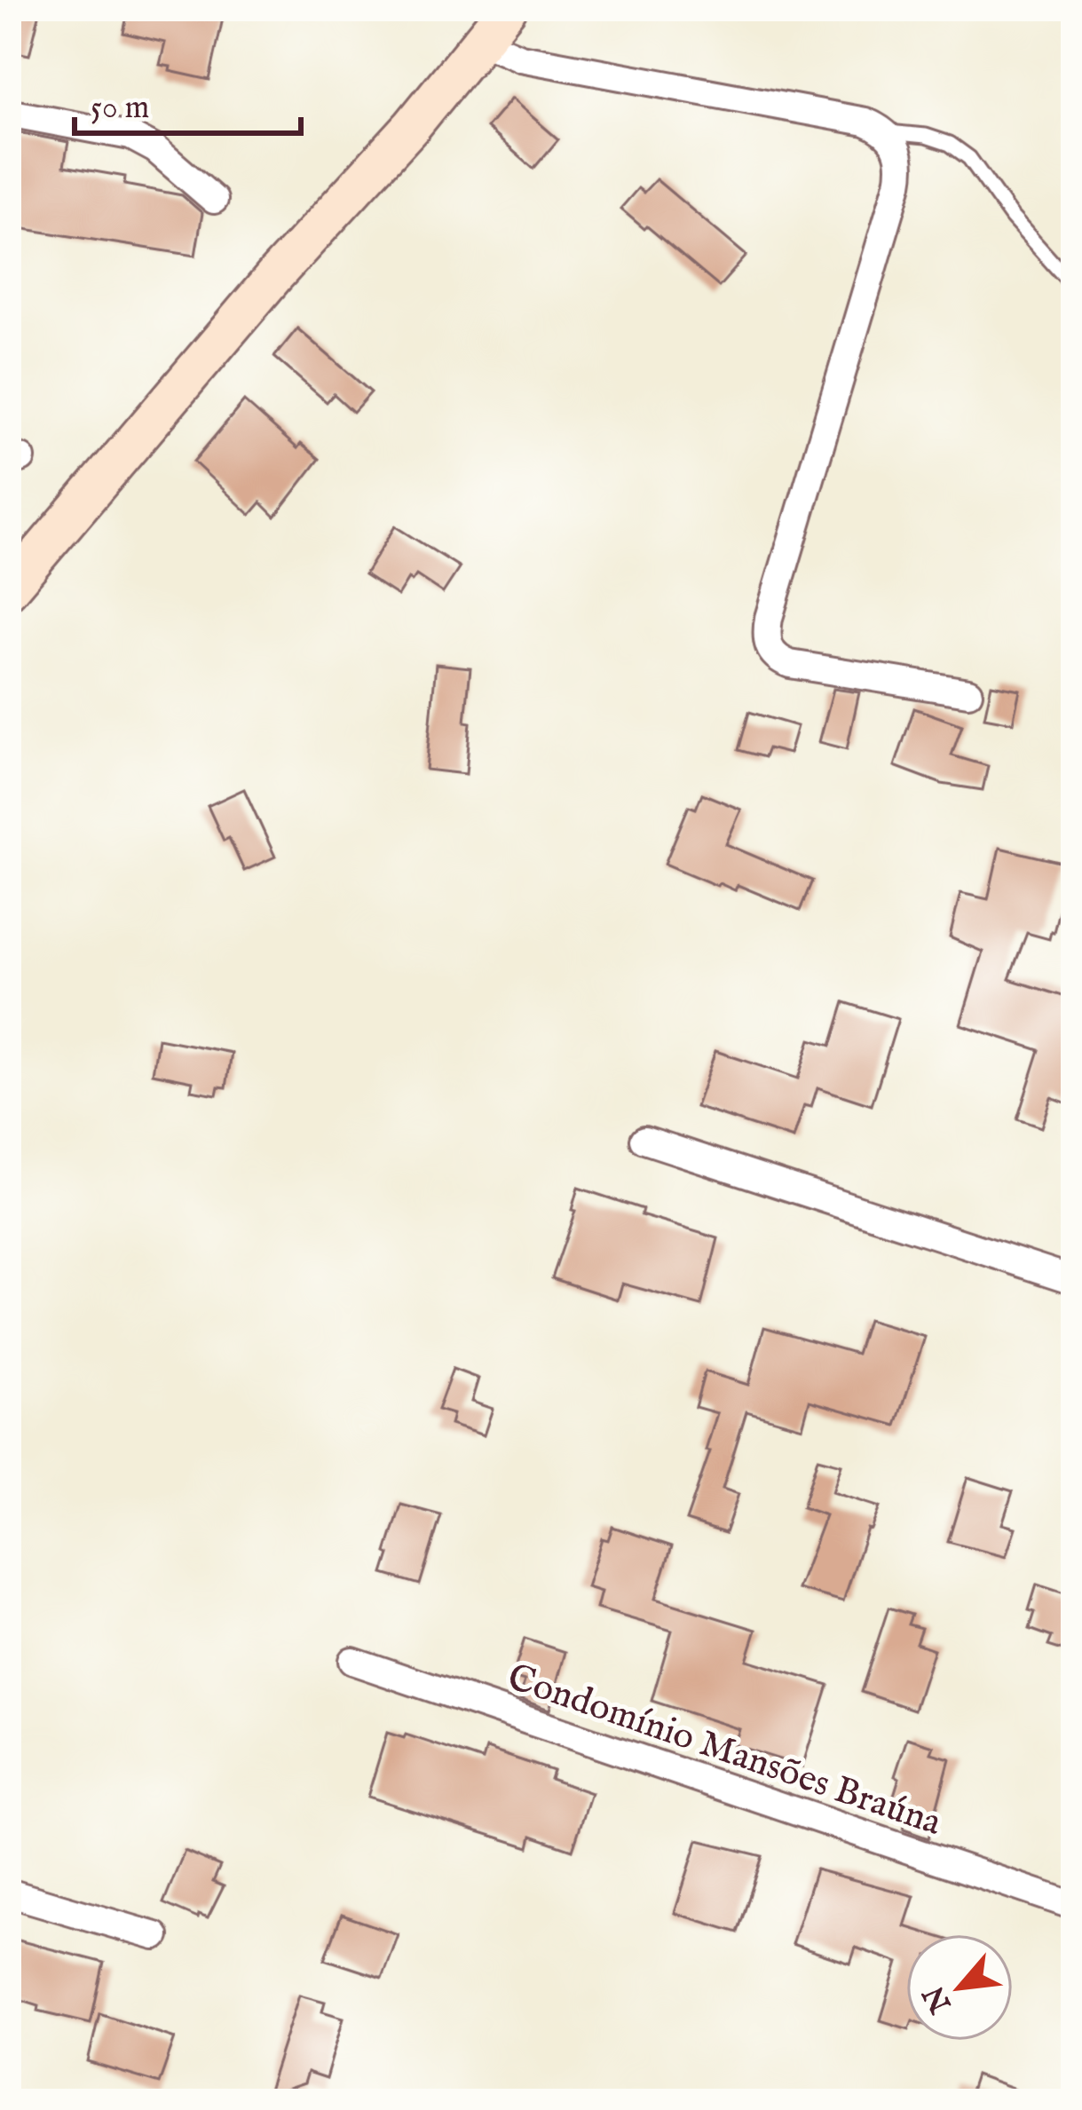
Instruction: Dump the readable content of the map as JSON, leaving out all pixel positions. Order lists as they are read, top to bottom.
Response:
{
  "streets": {
    "street": ["Condomínio Mansões Braúna"]
  },
  "scale_bar": "50 m",
  "north": "bottom left"
}
